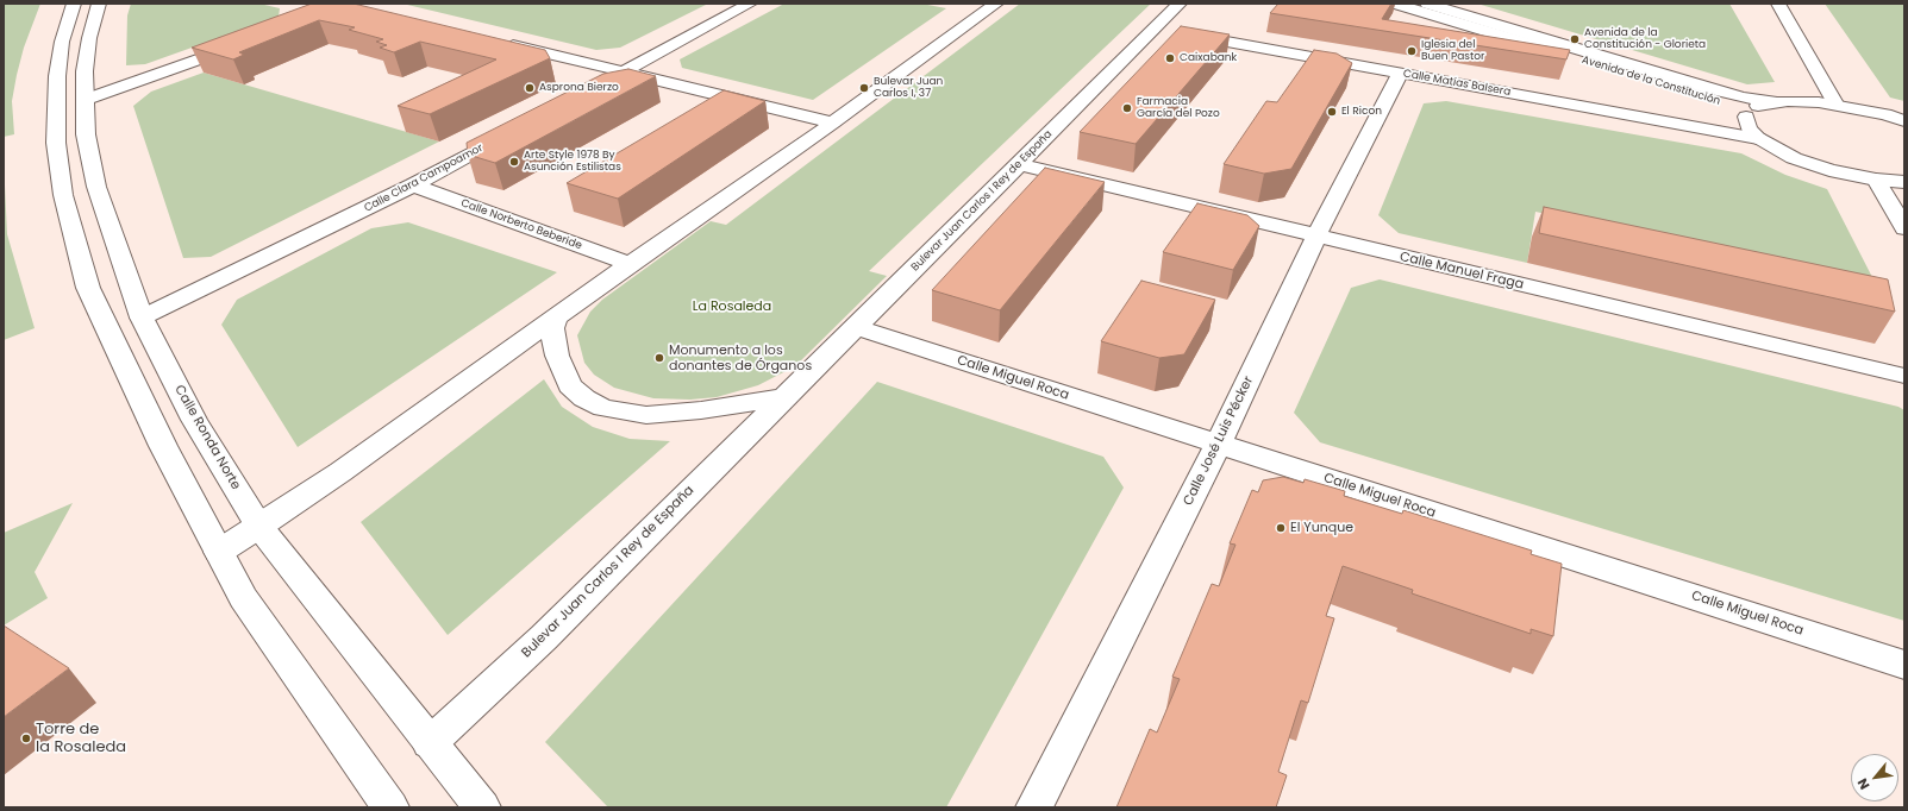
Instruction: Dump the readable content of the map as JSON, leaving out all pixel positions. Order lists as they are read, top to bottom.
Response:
{
  "streets": {
    "street": [
      "Avenida de la Constitución",
      "Calle Matías Balsera",
      "Calle Clara Campoamor",
      "Bulevar Juan Carlos I Rey de España",
      "Calle Norberto Beberide",
      "Calle Manuel Fraga",
      "Calle Miguel Roca",
      "Calle Ronda Norte",
      "Calle José Luis Pécker"
    ]
  },
  "crossings": [
    ["Calle Matías Balsera", "Bulevar Juan Carlos I Rey de España"],
    ["Calle Matías Balsera", "Calle José Luis Pécker"],
    ["Calle Clara Campoamor", "Calle Norberto Beberide"],
    ["Calle Clara Campoamor", "Calle Ronda Norte"],
    ["Bulevar Juan Carlos I Rey de España", "Calle Manuel Fraga"],
    ["Bulevar Juan Carlos I Rey de España", "Calle Miguel Roca"],
    ["Bulevar Juan Carlos I Rey de España", "Calle Ronda Norte"],
    ["Calle Manuel Fraga", "Calle José Luis Pécker"],
    ["Calle Miguel Roca", "Calle José Luis Pécker"]
  ],
  "parks": ["La Rosaleda"],
  "places": [
    "Avenida de la Constitución - Glorieta",
    "Iglesia del Buen Pastor",
    "Caixabank",
    "Asprona Bierzo",
    "Bulevar Juan Carlos I, 37",
    "Farmacia García del Pozo",
    "El Ricon",
    "Arte Style 1978 By Asunción Estilistas",
    "Monumento a los donantes de Órganos",
    "El Yunque",
    "Torre de la Rosaleda"
  ],
  "north": "bottom left"
}
